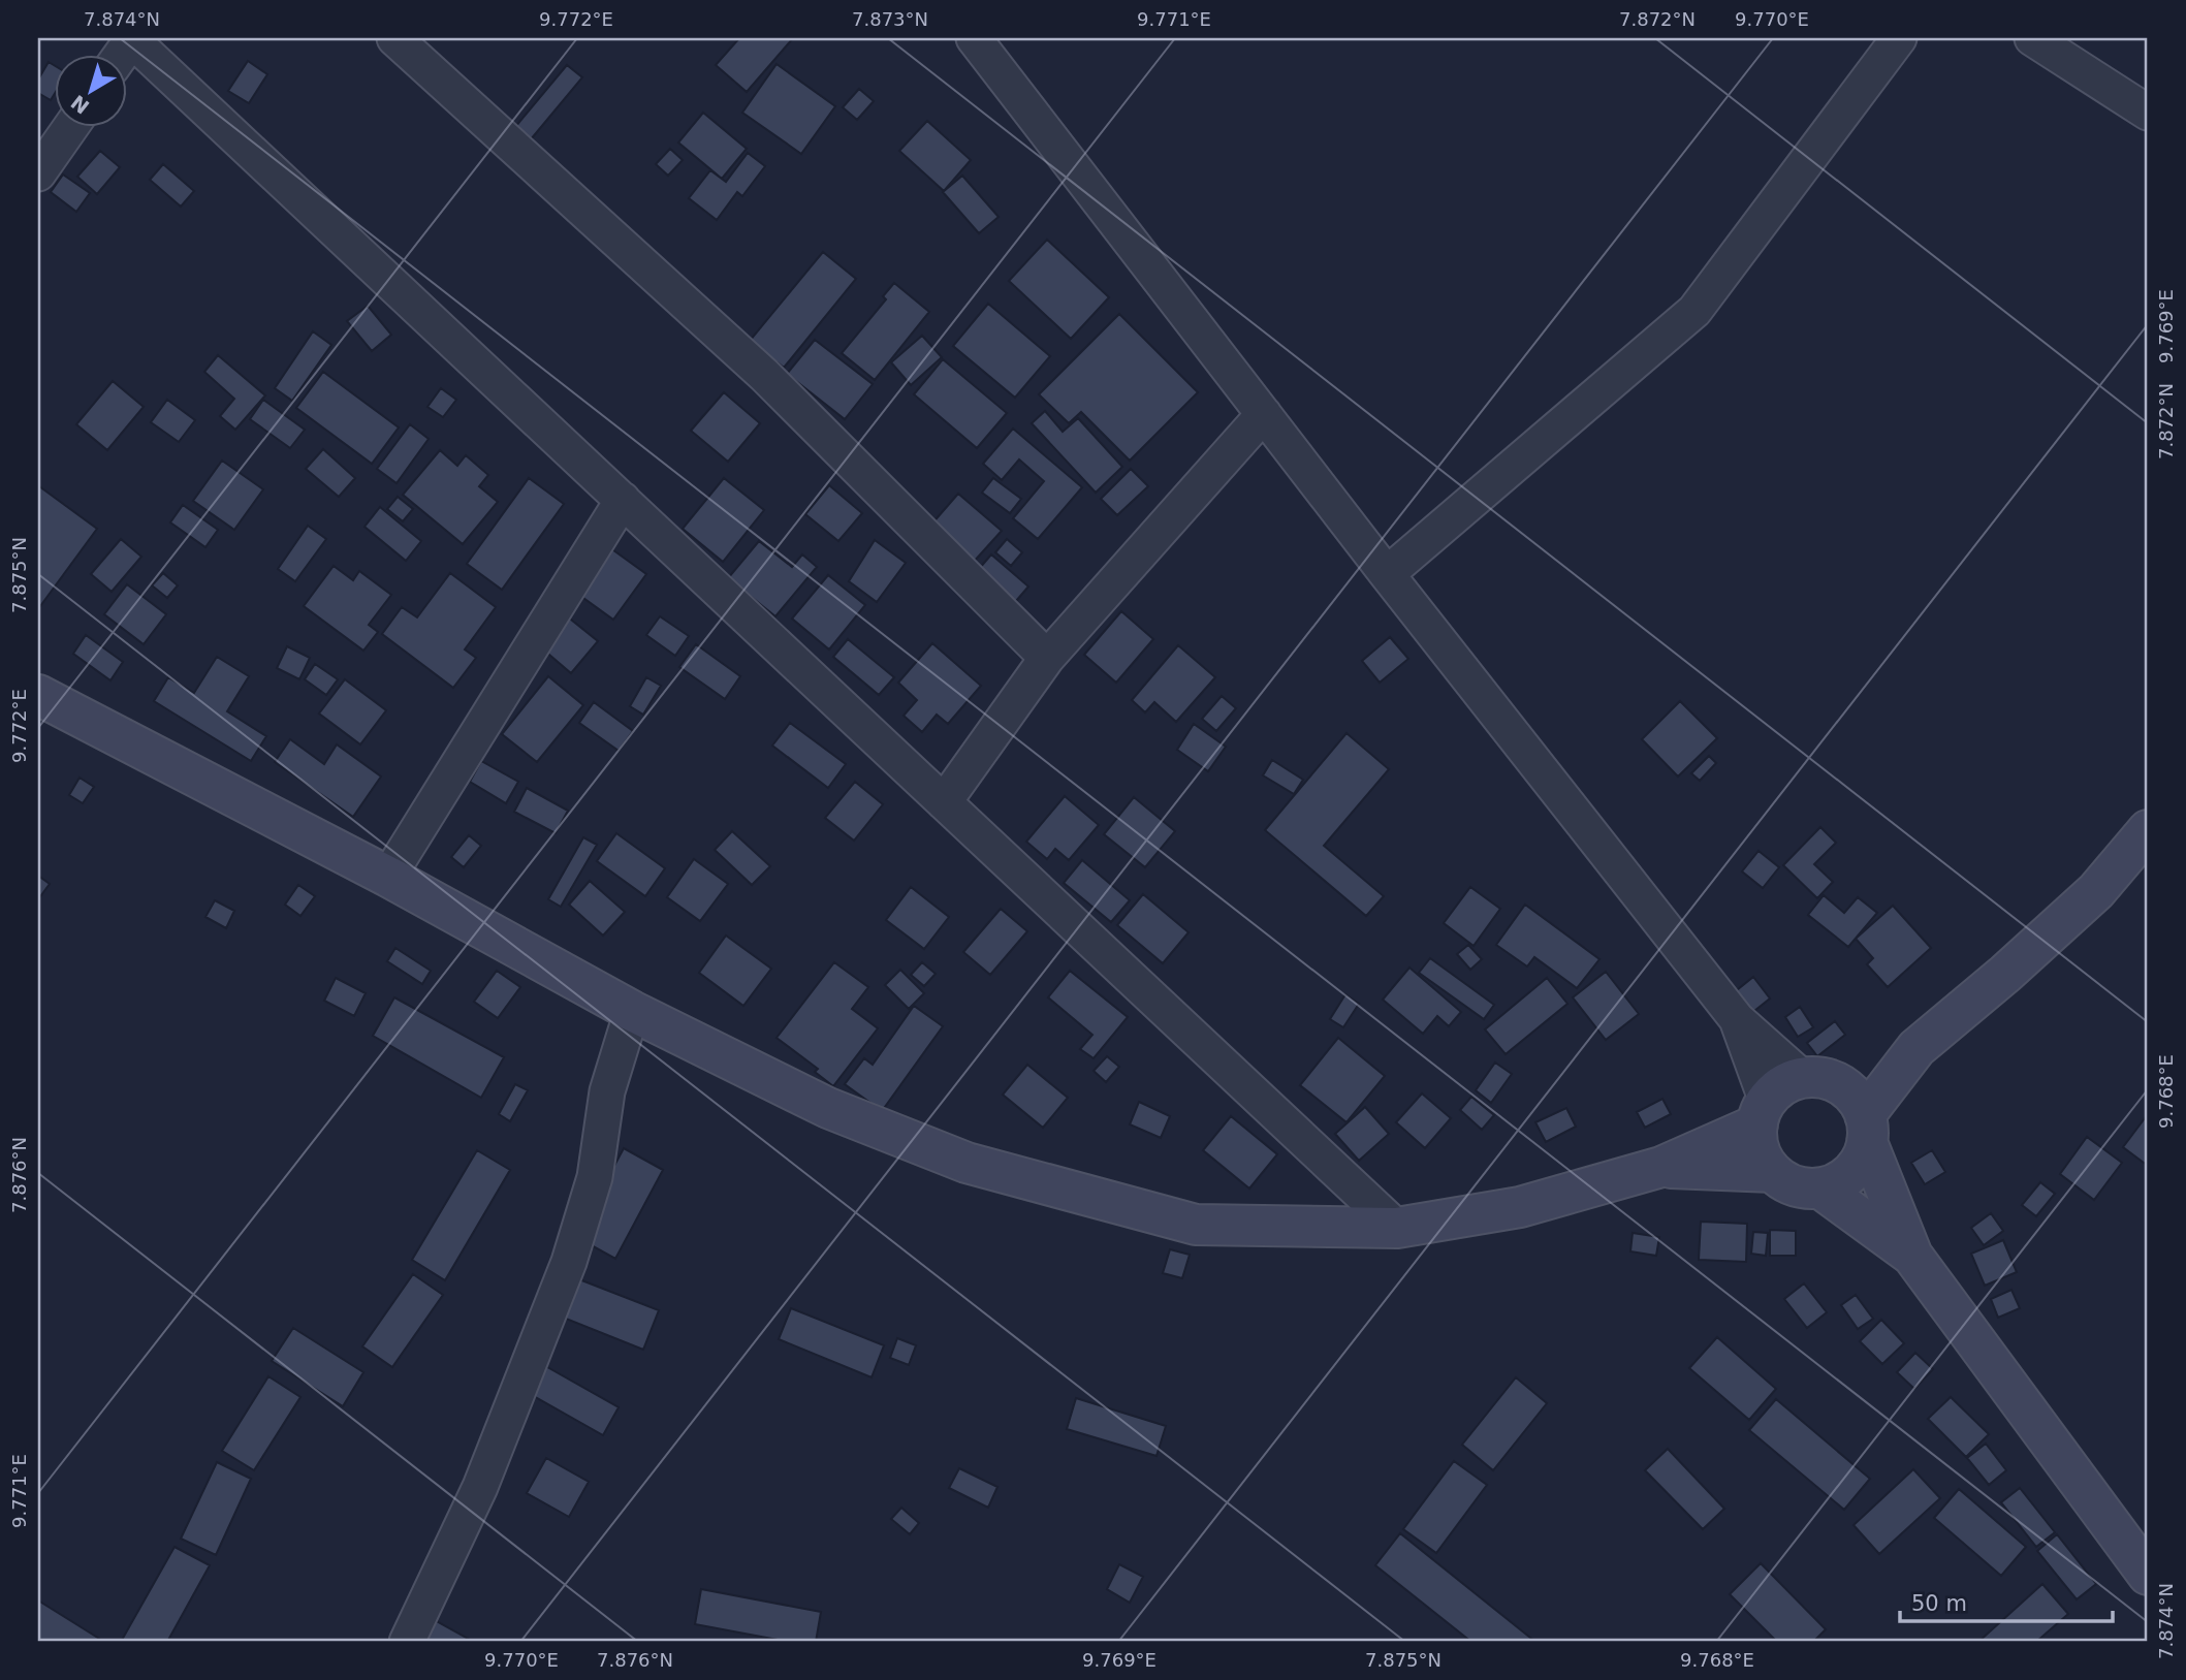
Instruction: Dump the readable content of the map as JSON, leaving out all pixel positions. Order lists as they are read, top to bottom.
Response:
{
  "scale_bar": "50 m",
  "north": "bottom left",
  "coordinates": [
    "7.874°N",
    "9.772°E",
    "7.873°N",
    "9.771°E",
    "7.872°N",
    "9.770°E",
    "9.769°E",
    "7.875°N",
    "9.768°E",
    "7.876°N"
  ]
}
